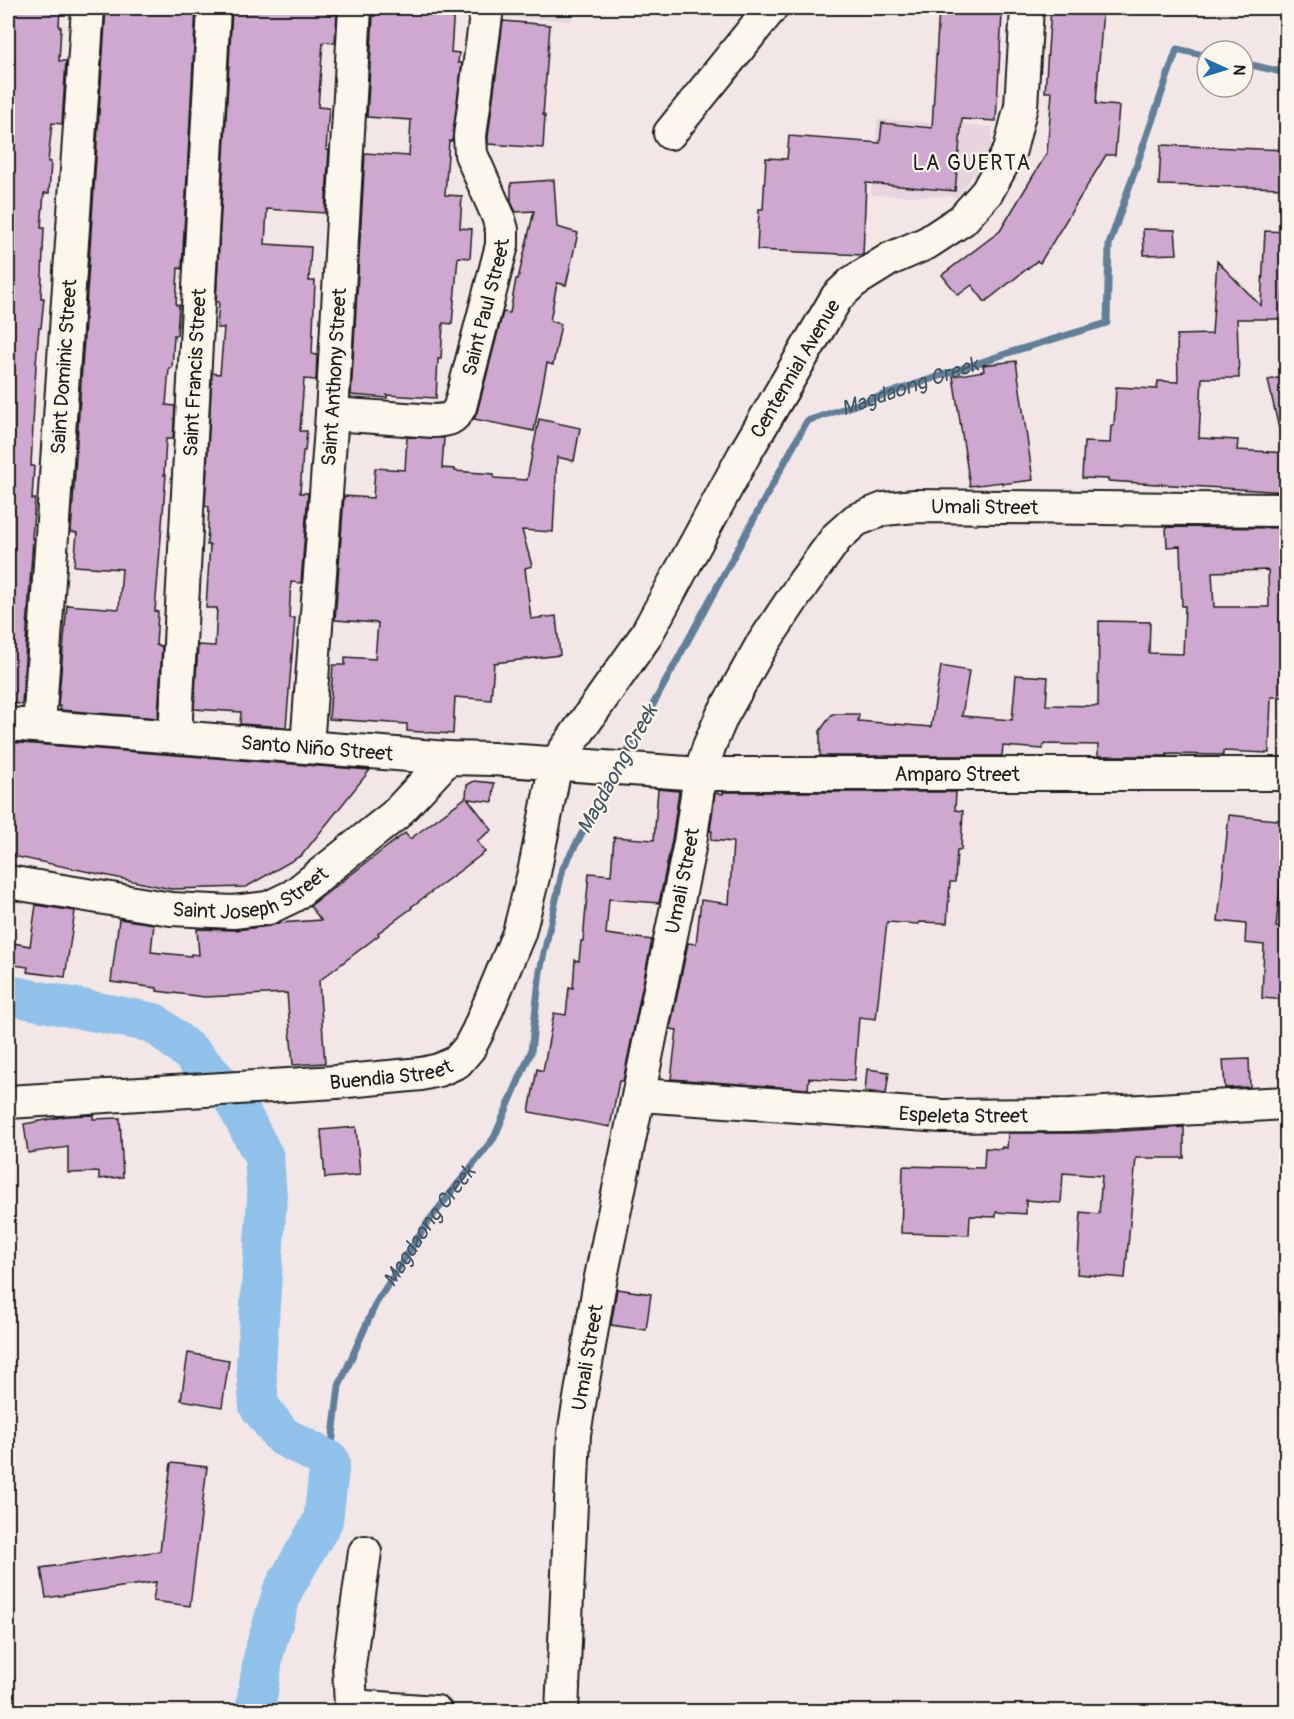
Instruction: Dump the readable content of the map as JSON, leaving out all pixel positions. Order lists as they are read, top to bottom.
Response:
{
  "streets": {
    "street": [
      "Saint Paul Street",
      "Saint Dominic Street",
      "Centennial Avenue",
      "Saint Francis Street",
      "Saint Anthony Street",
      "Umali Street",
      "Santo Niño Street",
      "Amparo Street",
      "Saint Joseph Street",
      "Buendia Street",
      "Espeleta Street"
    ]
  },
  "crossings": [
    ["Saint Paul Street", "Saint Anthony Street"],
    ["Saint Dominic Street", "Santo Niño Street"],
    ["Centennial Avenue", "Santo Niño Street"],
    ["Centennial Avenue", "Buendia Street"],
    ["Saint Francis Street", "Santo Niño Street"],
    ["Saint Anthony Street", "Santo Niño Street"],
    ["Umali Street", "Amparo Street"],
    ["Umali Street", "Espeleta Street"],
    ["Santo Niño Street", "Amparo Street"],
    ["Santo Niño Street", "Saint Joseph Street"],
    ["Santo Niño Street", "Buendia Street"]
  ],
  "districts": ["LA GUERTA"],
  "water": ["Magdaong Creek"],
  "north": "right"
}
